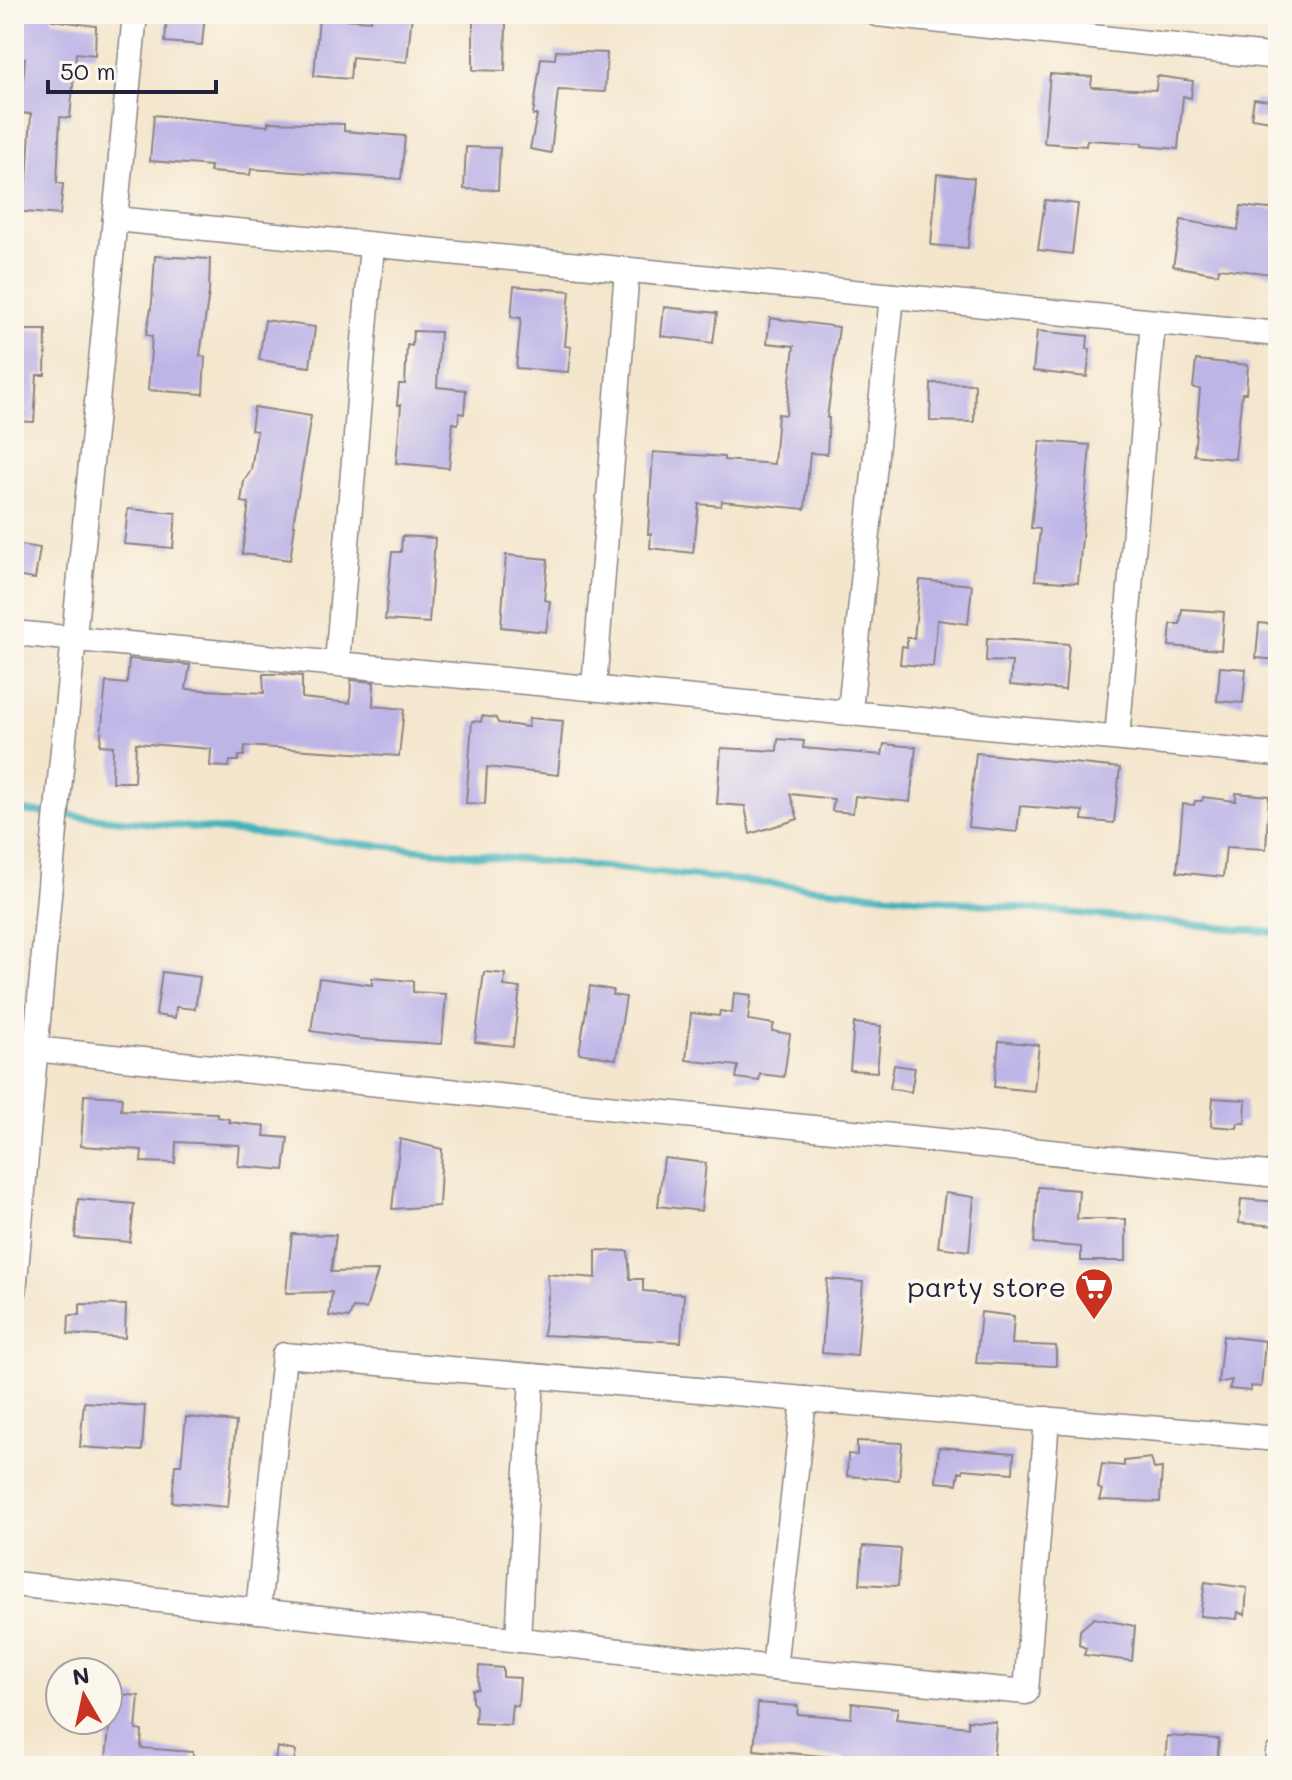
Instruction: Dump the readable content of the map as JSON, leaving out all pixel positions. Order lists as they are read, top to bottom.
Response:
{
  "places": {
    "supermarket": ["party store"]
  },
  "scale_bar": "50 m",
  "north": "top"
}
